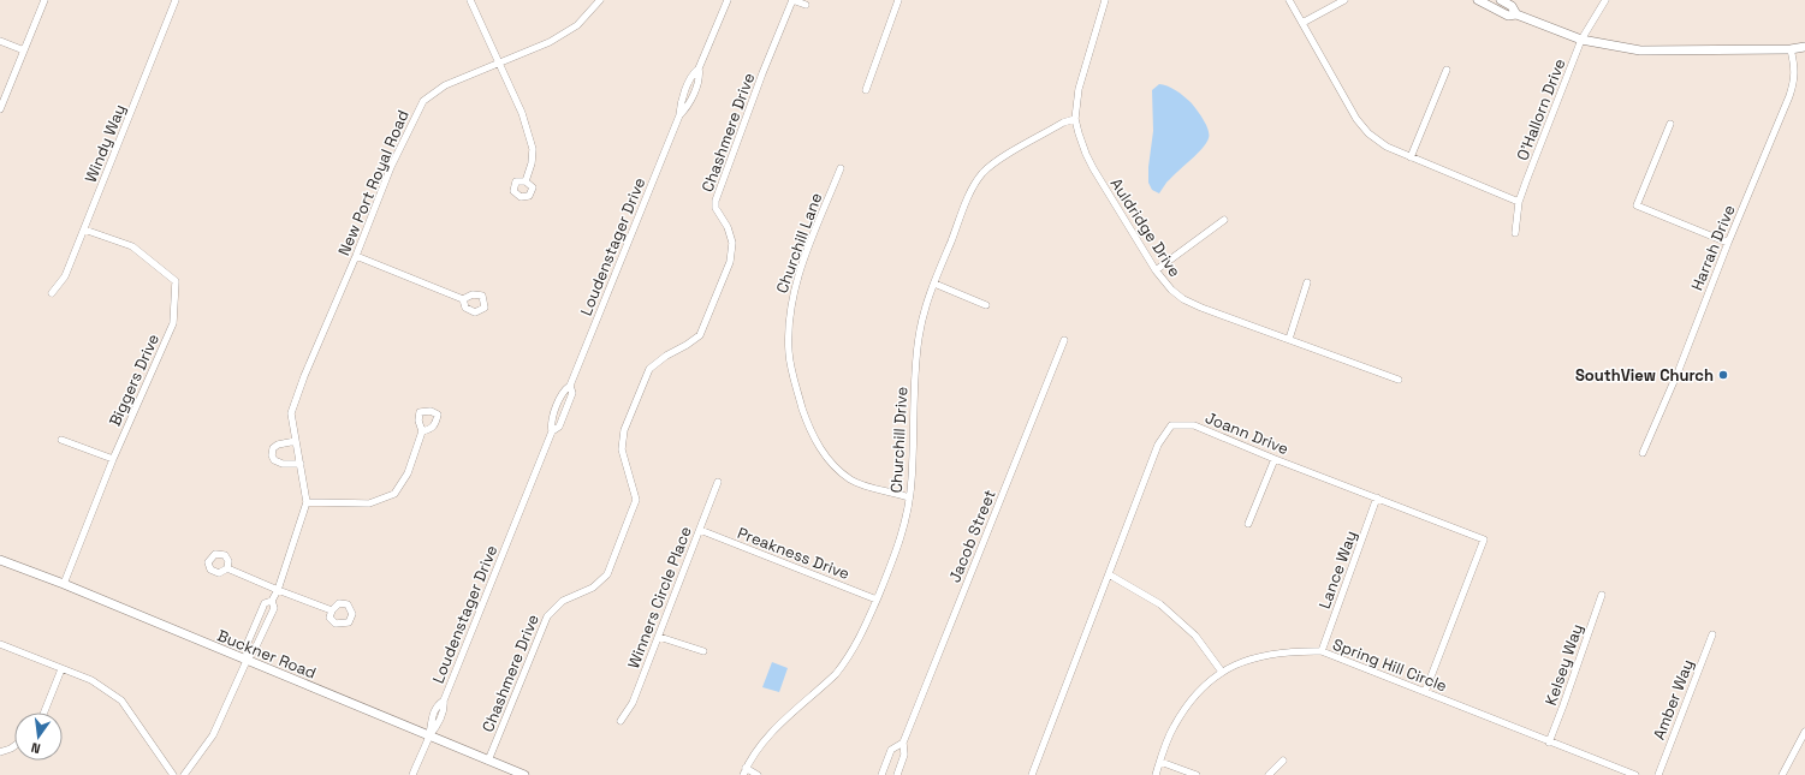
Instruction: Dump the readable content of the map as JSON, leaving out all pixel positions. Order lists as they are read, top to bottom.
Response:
{
  "streets": {
    "street": [
      "O'Hallorn Drive",
      "Chashmere Drive",
      "Windy Way",
      "New Port Royal Road",
      "Auldridge Drive",
      "Churchill Lane",
      "Loudenstager Drive",
      "Harrah Drive",
      "Biggers Drive",
      "Joann Drive",
      "Churchill Drive",
      "Jacob Street",
      "Preakness Drive",
      "Lance Way",
      "Winners Circle Place",
      "Buckner Road",
      "Spring Hill Circle",
      "Kelsey Way",
      "Amber Way"
    ]
  },
  "crossings": [
    ["Chashmere Drive", "Buckner Road"],
    ["Windy Way", "Biggers Drive"],
    ["New Port Royal Road", "Buckner Road"],
    ["Auldridge Drive", "Churchill Drive"],
    ["Churchill Lane", "Churchill Drive"],
    ["Loudenstager Drive", "Buckner Road"],
    ["Biggers Drive", "Buckner Road"],
    ["Joann Drive", "Lance Way"],
    ["Joann Drive", "Spring Hill Circle"],
    ["Churchill Drive", "Preakness Drive"],
    ["Preakness Drive", "Winners Circle Place"],
    ["Lance Way", "Spring Hill Circle"],
    ["Spring Hill Circle", "Kelsey Way"]
  ],
  "places": ["SouthView Church"],
  "north": "bottom"
}
